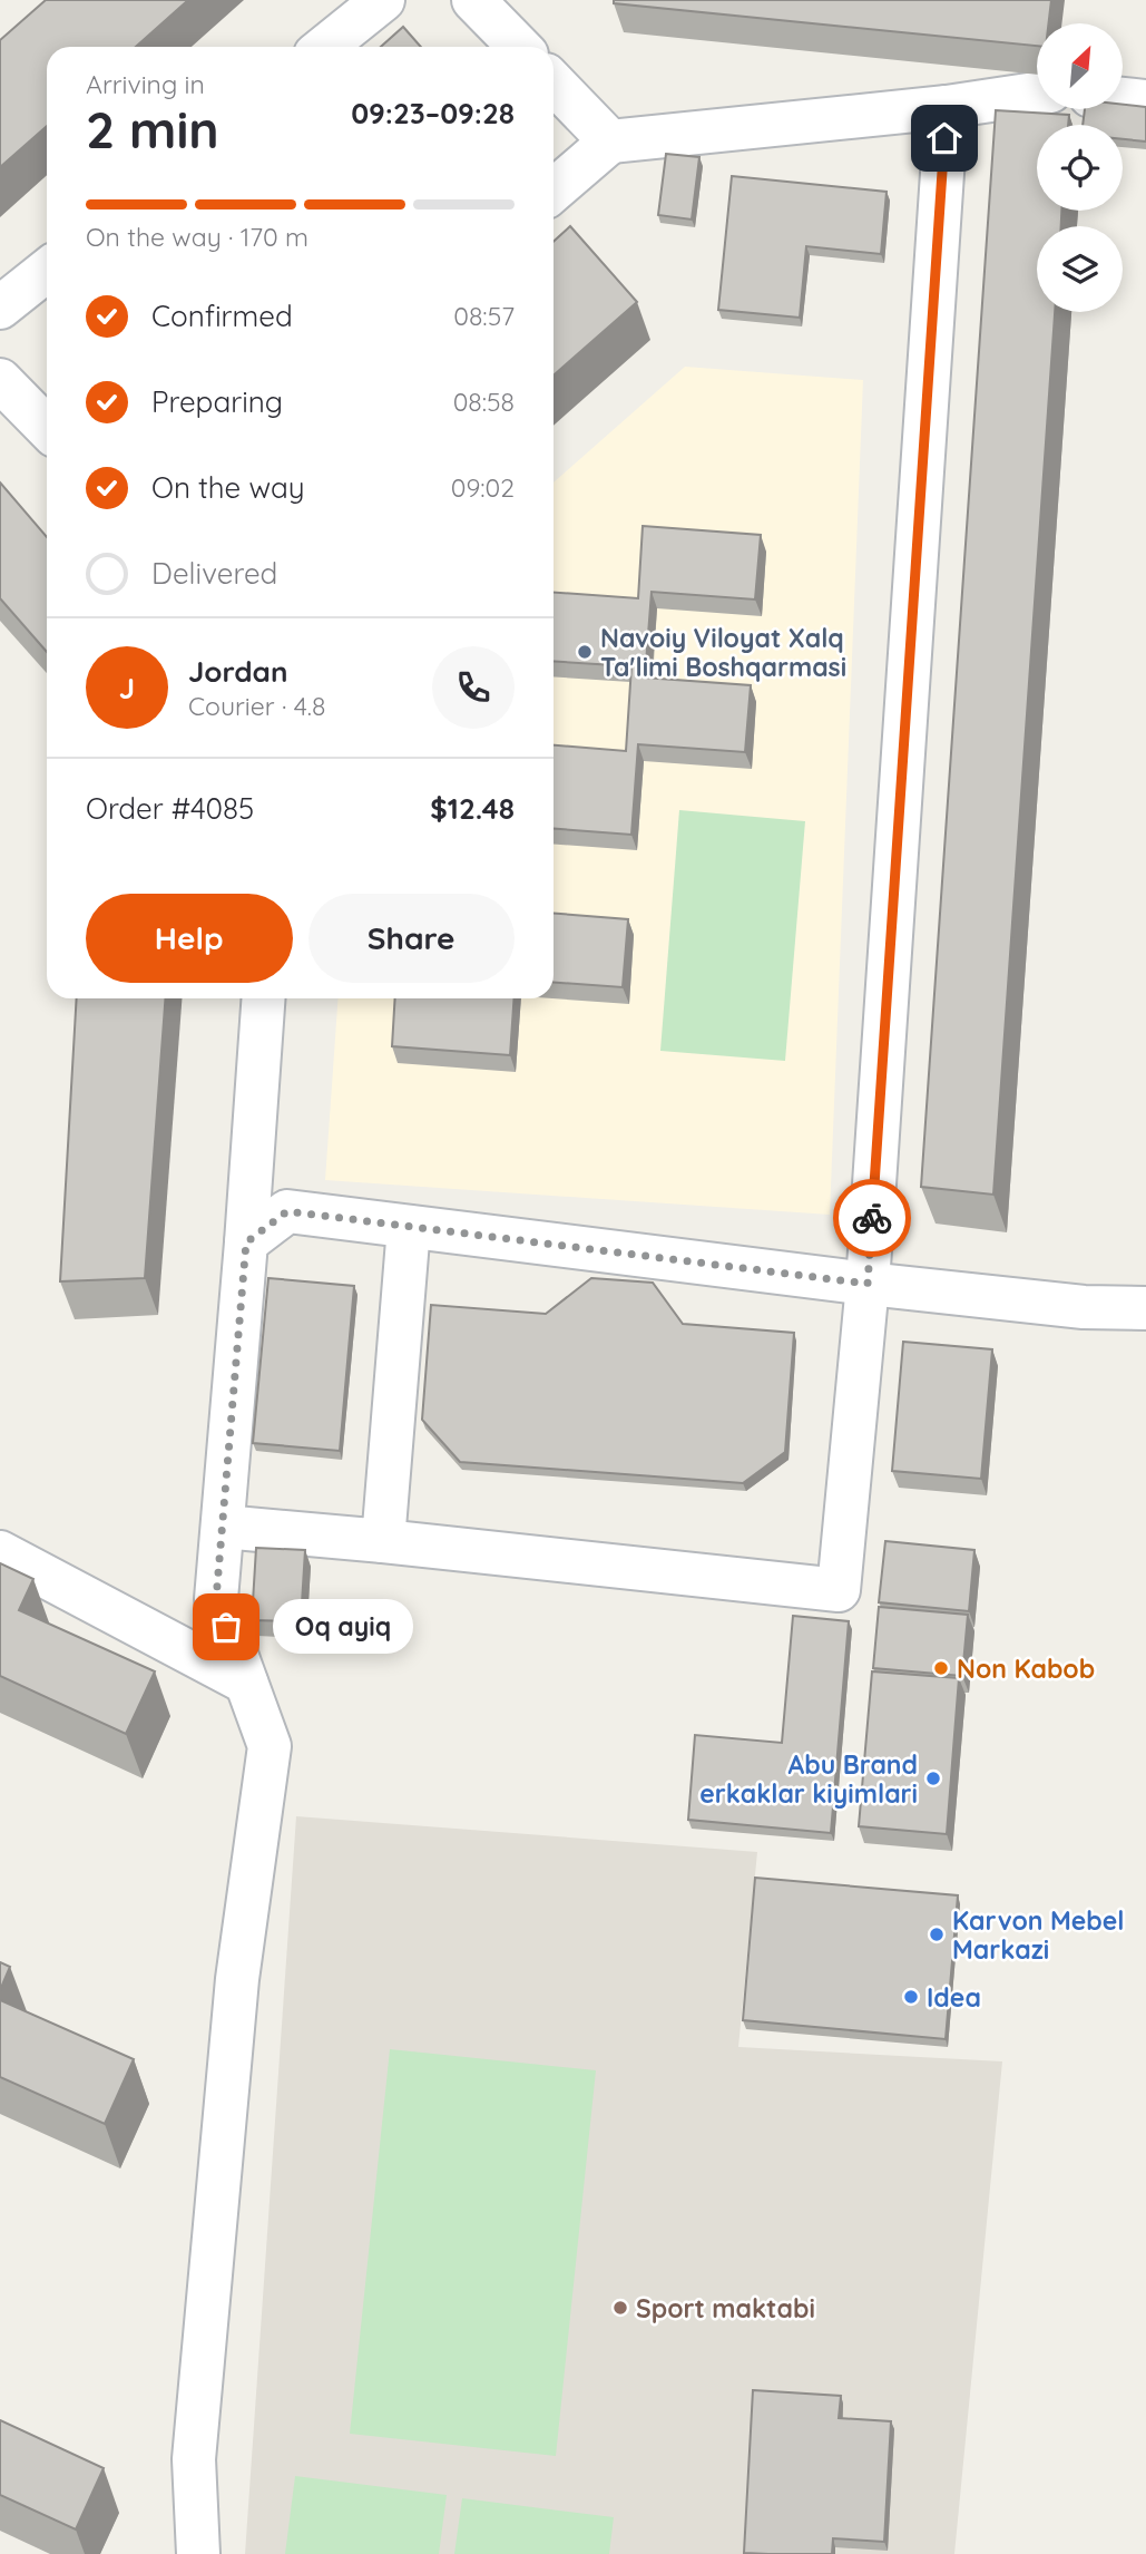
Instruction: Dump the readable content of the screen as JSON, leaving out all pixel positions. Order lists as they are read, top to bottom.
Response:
{
  "places": [
    "Navoiy Viloyat Xalq Ta'limi Boshqarmasi",
    "Oq ayiq",
    "Non Kabob",
    "Abu Brand erkaklar kiyimlari",
    "Karvon Mebel Markazi",
    "Idea",
    "Sport maktabi"
  ],
  "north": "top right",
  "page": {
    "heading": ["2 min", "Arriving in", "09:23–09:28"],
    "panel": [
      "Jordan",
      "Courier · 4.8",
      "Order #4085",
      "$12.48"
    ],
    "bar": "On the way · 170 m",
    "list": [
      ["Confirmed", "08:57"],
      ["Preparing", "08:58"],
      ["On the way", "09:02"],
      "Delivered"
    ],
    "round": "J",
    "buttons": ["Help", "Share"],
    "bubble": "Oq ayiq"
  }
}
